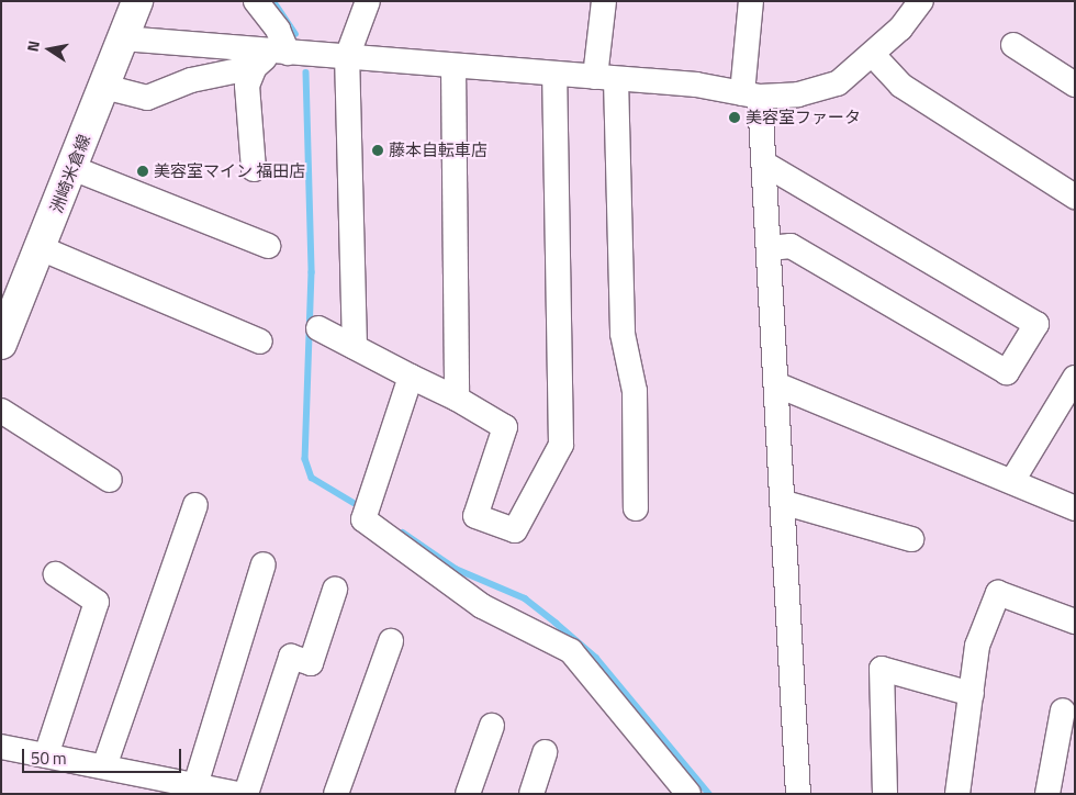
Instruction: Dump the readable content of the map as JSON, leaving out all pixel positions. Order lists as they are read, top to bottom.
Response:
{
  "streets": {
    "main road": ["洲崎米倉線"]
  },
  "places": ["美容室ファータ", "藤本自転車店", "美容室マイン 福田店"],
  "scale_bar": "50 m",
  "north": "left"
}
